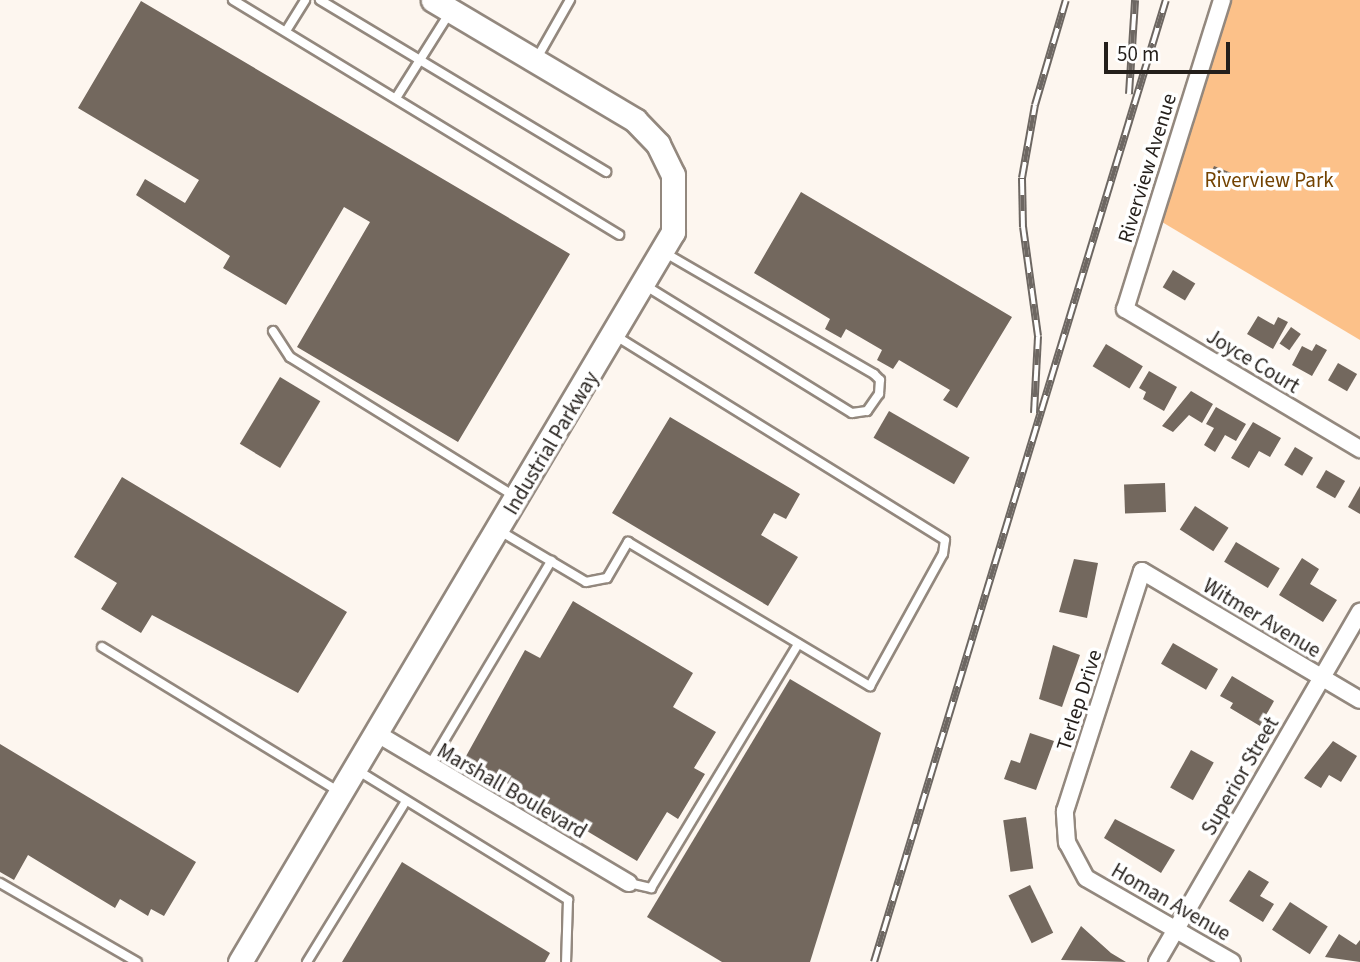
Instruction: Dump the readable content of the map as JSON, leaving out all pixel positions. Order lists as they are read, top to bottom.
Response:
{
  "streets": {
    "street": [
      "Riverview Avenue",
      "Joyce Court",
      "Industrial Parkway",
      "Witmer Avenue",
      "Terlep Drive",
      "Superior Street",
      "Marshall Boulevard",
      "Homan Avenue"
    ]
  },
  "crossings": [
    ["Riverview Avenue", "Joyce Court"],
    ["Industrial Parkway", "Marshall Boulevard"],
    ["Witmer Avenue", "Terlep Drive"],
    ["Witmer Avenue", "Superior Street"],
    ["Terlep Drive", "Homan Avenue"],
    ["Superior Street", "Homan Avenue"]
  ],
  "parks": ["Riverview Park"],
  "scale_bar": "50 m"
}
